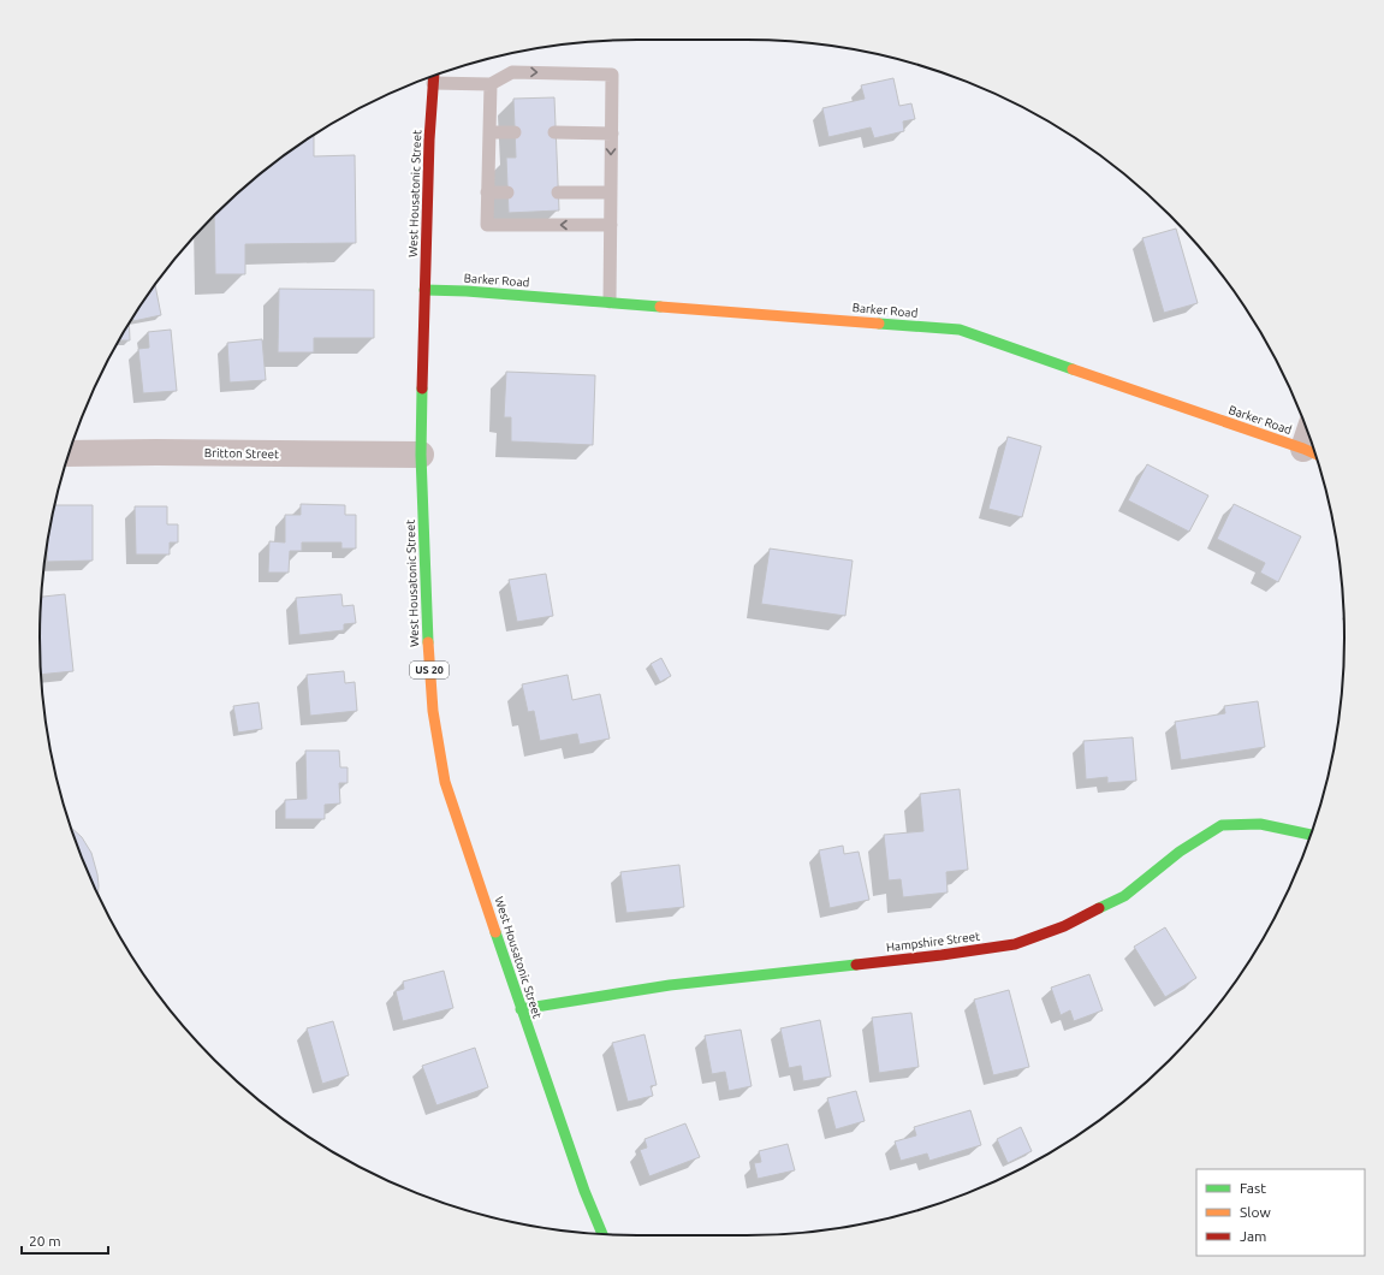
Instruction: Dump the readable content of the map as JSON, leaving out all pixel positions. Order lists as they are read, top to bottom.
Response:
{
  "streets": {
    "main road": [
      "West Housatonic Street",
      "Barker Road",
      "US 20",
      "Hampshire Street"
    ],
    "street": ["Britton Street"]
  },
  "crossings": [
    ["West Housatonic Street", "Barker Road"],
    ["West Housatonic Street", "Britton Street"],
    ["West Housatonic Street", "Hampshire Street"]
  ],
  "legend": ["Fast", "Slow", "Jam"],
  "scale_bar": "20 m"
}
